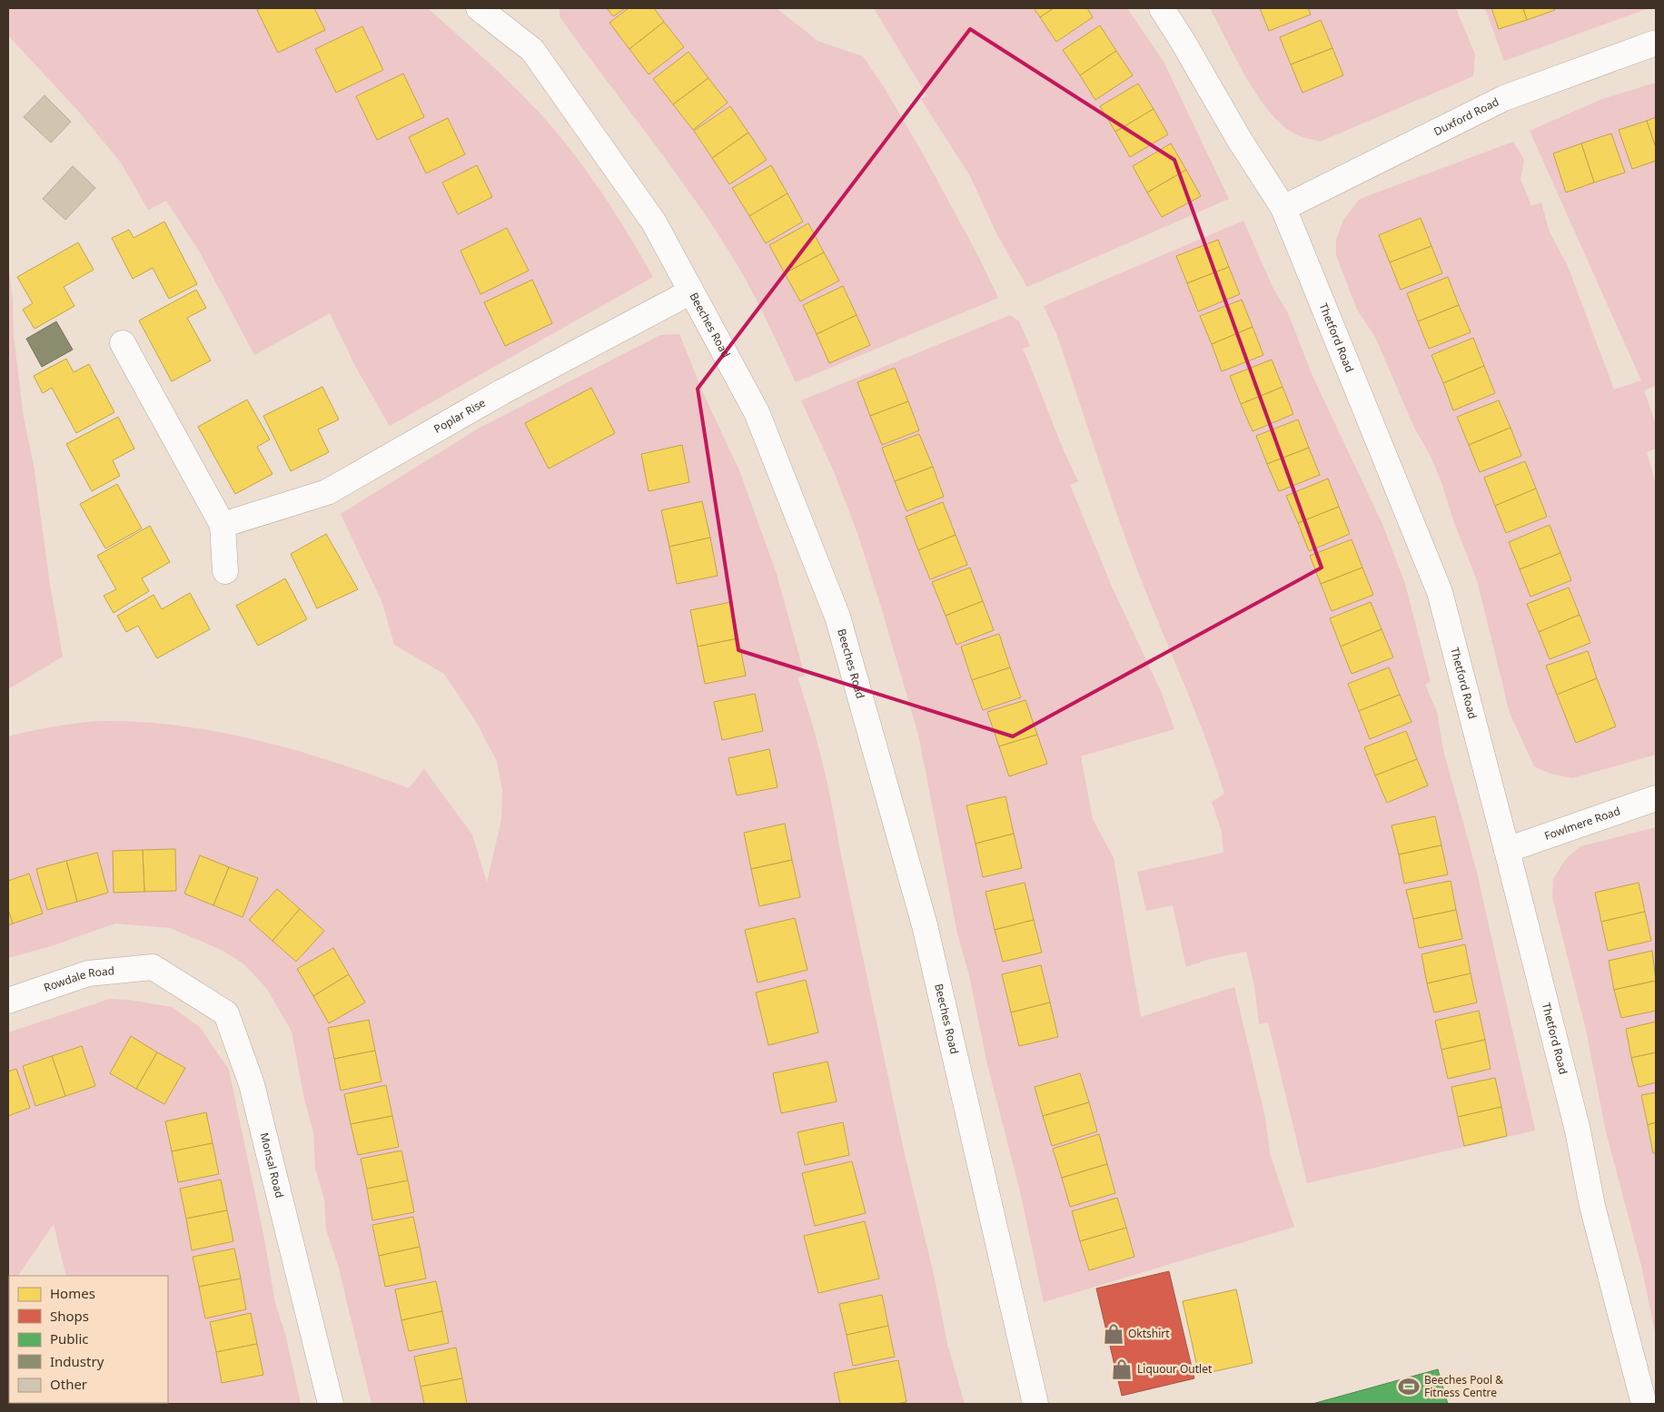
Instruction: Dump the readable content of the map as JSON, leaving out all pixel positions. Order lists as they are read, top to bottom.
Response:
{
  "streets": {
    "street": [
      "Duxford Road",
      "Beeches Road",
      "Thetford Road",
      "Poplar Rise",
      "Fowlmere Road",
      "Rowdale Road",
      "Monsal Road"
    ]
  },
  "crossings": [
    ["Duxford Road", "Thetford Road"],
    ["Beeches Road", "Poplar Rise"],
    ["Thetford Road", "Fowlmere Road"],
    ["Rowdale Road", "Monsal Road"]
  ],
  "places": {
    "shop": ["Oktshirt", "Liquour Outlet"],
    "sports": ["Beeches Pool & Fitness Centre"]
  },
  "legend": [
    "Homes",
    "Shops",
    "Public",
    "Industry",
    "Other"
  ]
}
